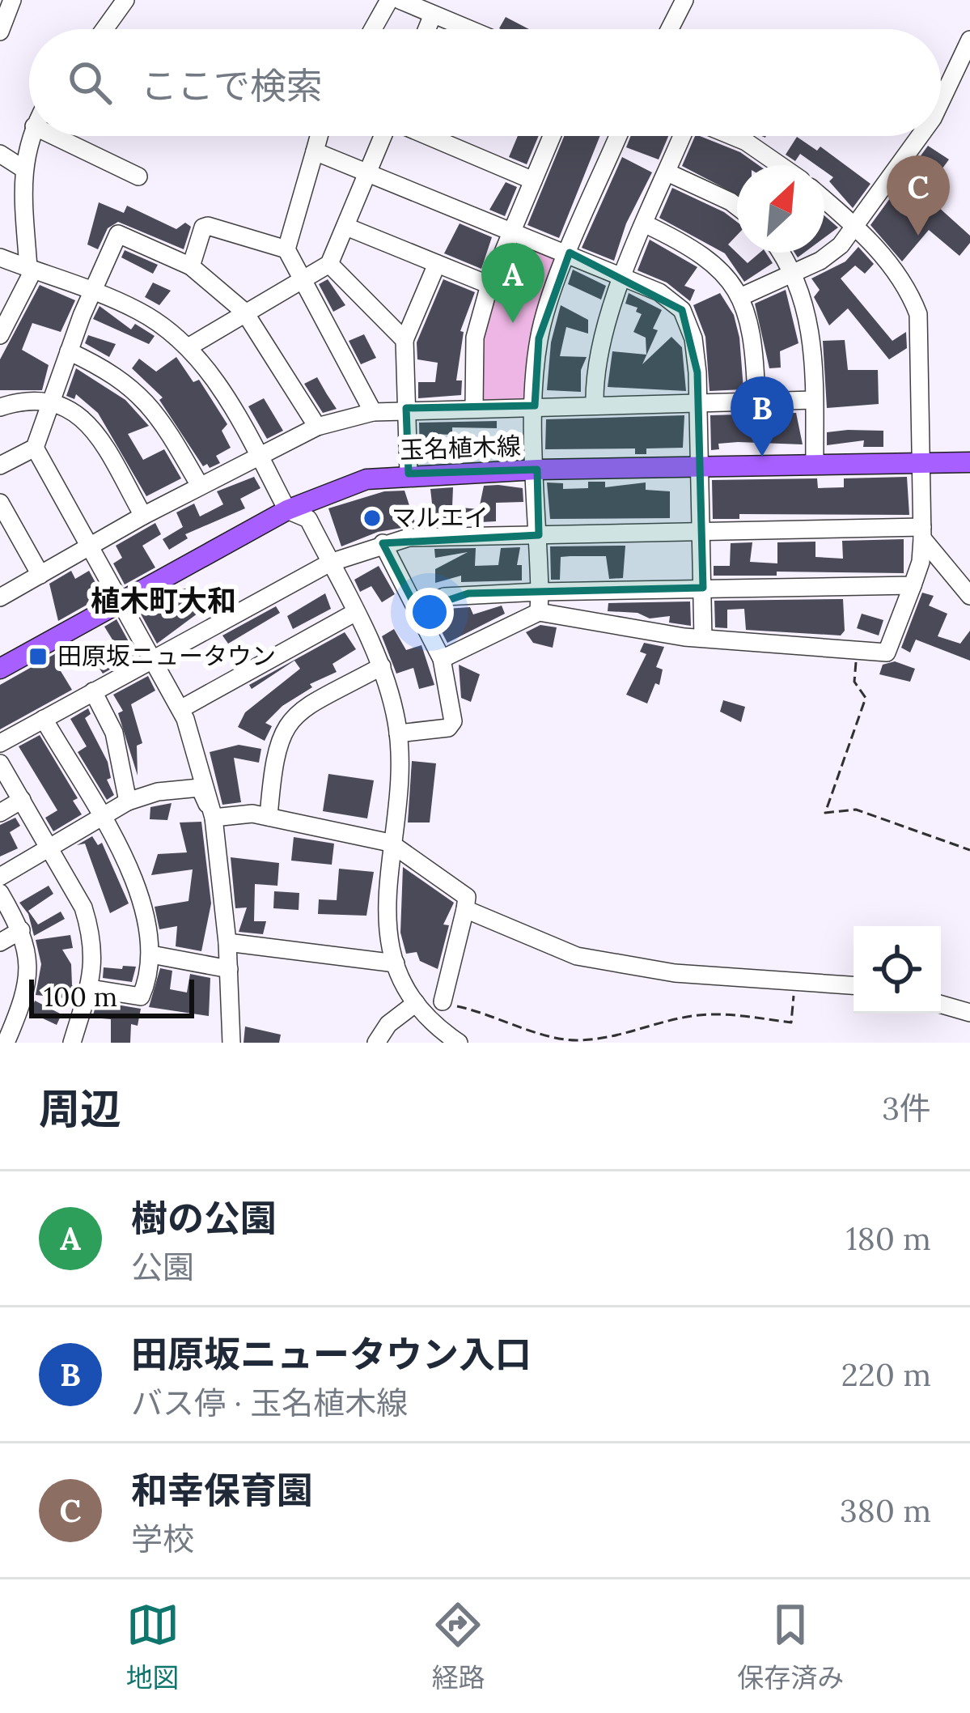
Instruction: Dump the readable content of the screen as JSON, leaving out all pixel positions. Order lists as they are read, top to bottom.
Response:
{
  "streets": {
    "main road": ["玉名植木線"]
  },
  "districts": ["植木町大和"],
  "places": {
    "other": ["マルエイ"],
    "transit": ["田原坂ニュータウン"]
  },
  "scale_bar": "100 m",
  "north": "top right",
  "page": {
    "search": "ここで検索",
    "pins": ["C", "A", "B"],
    "scale": "100 m",
    "heading": ["周辺", "3件"],
    "list": [
      {
        "mark": "A",
        "name": "樹の公園",
        "note": "公園",
        "value": "180 m"
      },
      {
        "mark": "B",
        "name": "田原坂ニュータウン入口",
        "note": "バス停 · 玉名植木線",
        "value": "220 m"
      },
      {
        "mark": "C",
        "name": "和幸保育園",
        "note": "学校",
        "value": "380 m"
      }
    ],
    "nav": ["地図", "経路", "保存済み"]
  }
}
